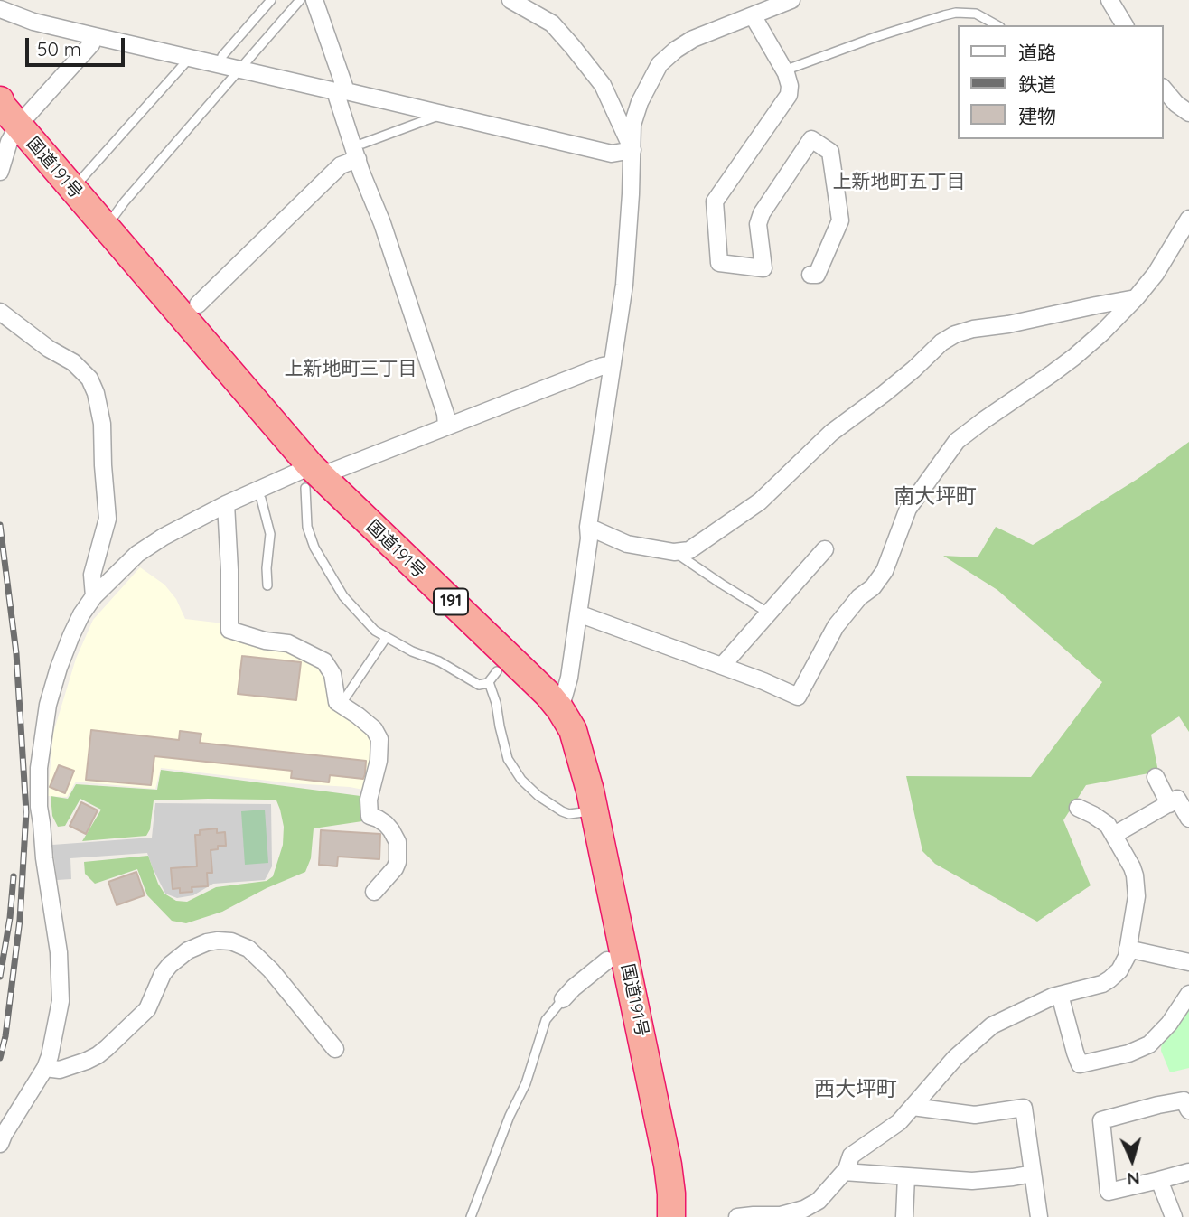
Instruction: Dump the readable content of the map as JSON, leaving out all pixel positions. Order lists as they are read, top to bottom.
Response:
{
  "streets": {
    "highway": ["国道191号", "191"]
  },
  "districts": [
    "上新地町五丁目",
    "上新地町三丁目",
    "南大坪町",
    "西大坪町"
  ],
  "legend": ["道路", "鉄道", "建物"],
  "scale_bar": "50 m",
  "north": "bottom"
}
